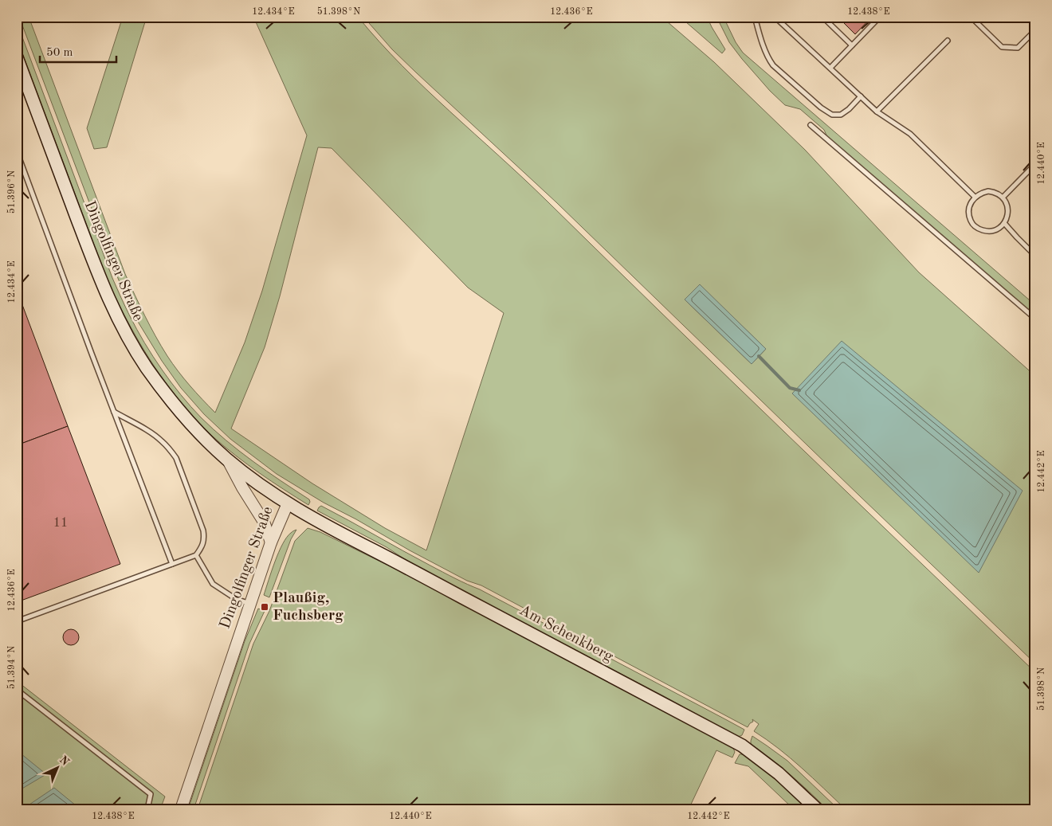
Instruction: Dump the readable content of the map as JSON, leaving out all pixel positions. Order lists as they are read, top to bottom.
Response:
{
  "streets": {
    "main road": ["Dingolfinger Straße", "Am Schenkberg"]
  },
  "crossings": [
    ["Dingolfinger Straße", "Am Schenkberg"]
  ],
  "places": {
    "transit": ["Plaußig, Fuchsberg"]
  },
  "house_numbers": ["11"],
  "scale_bar": "50 m",
  "north": "top right",
  "coordinates": [
    "12.434°E",
    "51.398°N",
    "12.436°E",
    "12.438°E",
    "12.440°E",
    "51.396°N",
    "12.442°E",
    "51.394°N"
  ]
}
